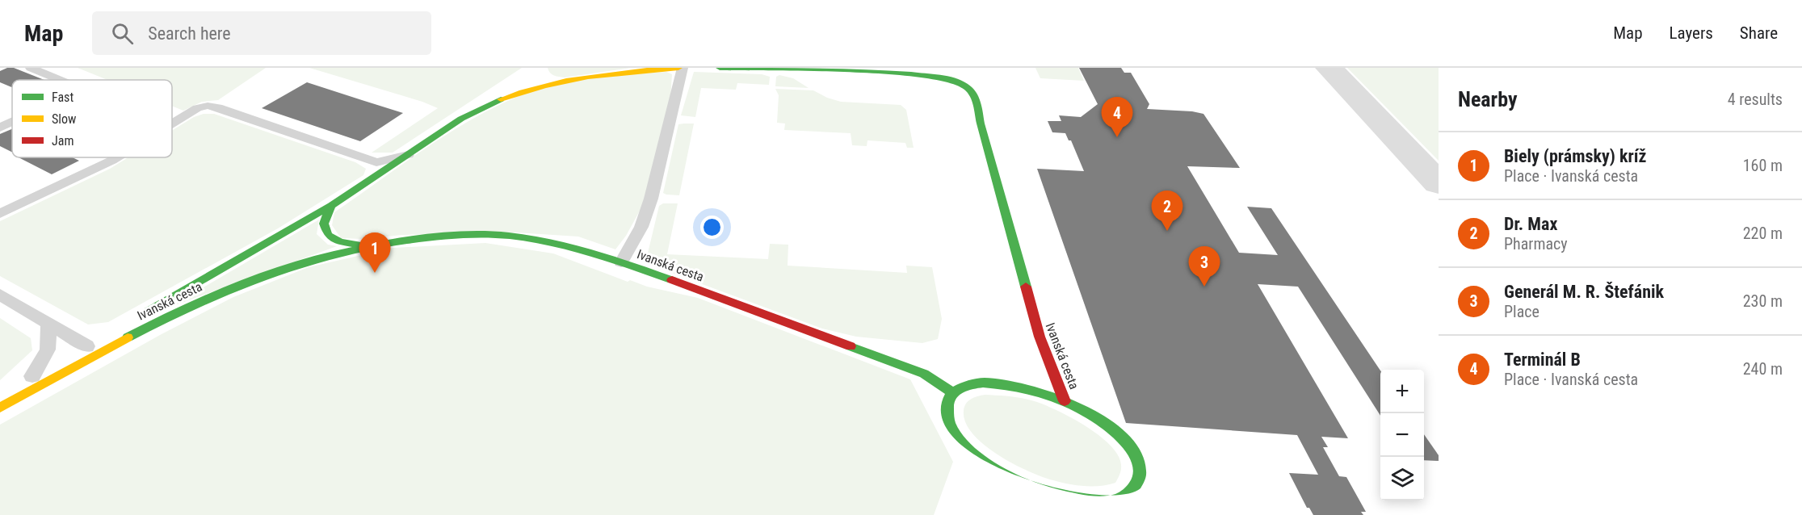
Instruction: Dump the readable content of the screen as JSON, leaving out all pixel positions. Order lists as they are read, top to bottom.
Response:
{
  "streets": {
    "street": ["Ivanská cesta"]
  },
  "legend": ["Fast", "Slow", "Jam"],
  "page": {
    "header": "Map",
    "search": "Search here",
    "nav": ["Map", "Layers", "Share"],
    "heading": ["Nearby", "4 results"],
    "pins": [
      "4",
      "2",
      "1",
      "3"
    ],
    "list": [
      {
        "mark": "1",
        "name": "Biely (prámsky) kríž",
        "note": "Place · Ivanská cesta",
        "value": "160 m"
      },
      {
        "mark": "2",
        "name": "Dr. Max",
        "note": "Pharmacy",
        "value": "220 m"
      },
      {
        "mark": "3",
        "name": "Generál M. R. Štefánik",
        "note": "Place",
        "value": "230 m"
      },
      {
        "mark": "4",
        "name": "Terminál B",
        "note": "Place · Ivanská cesta",
        "value": "240 m"
      }
    ],
    "map_buttons": ["+", "−"]
  }
}
